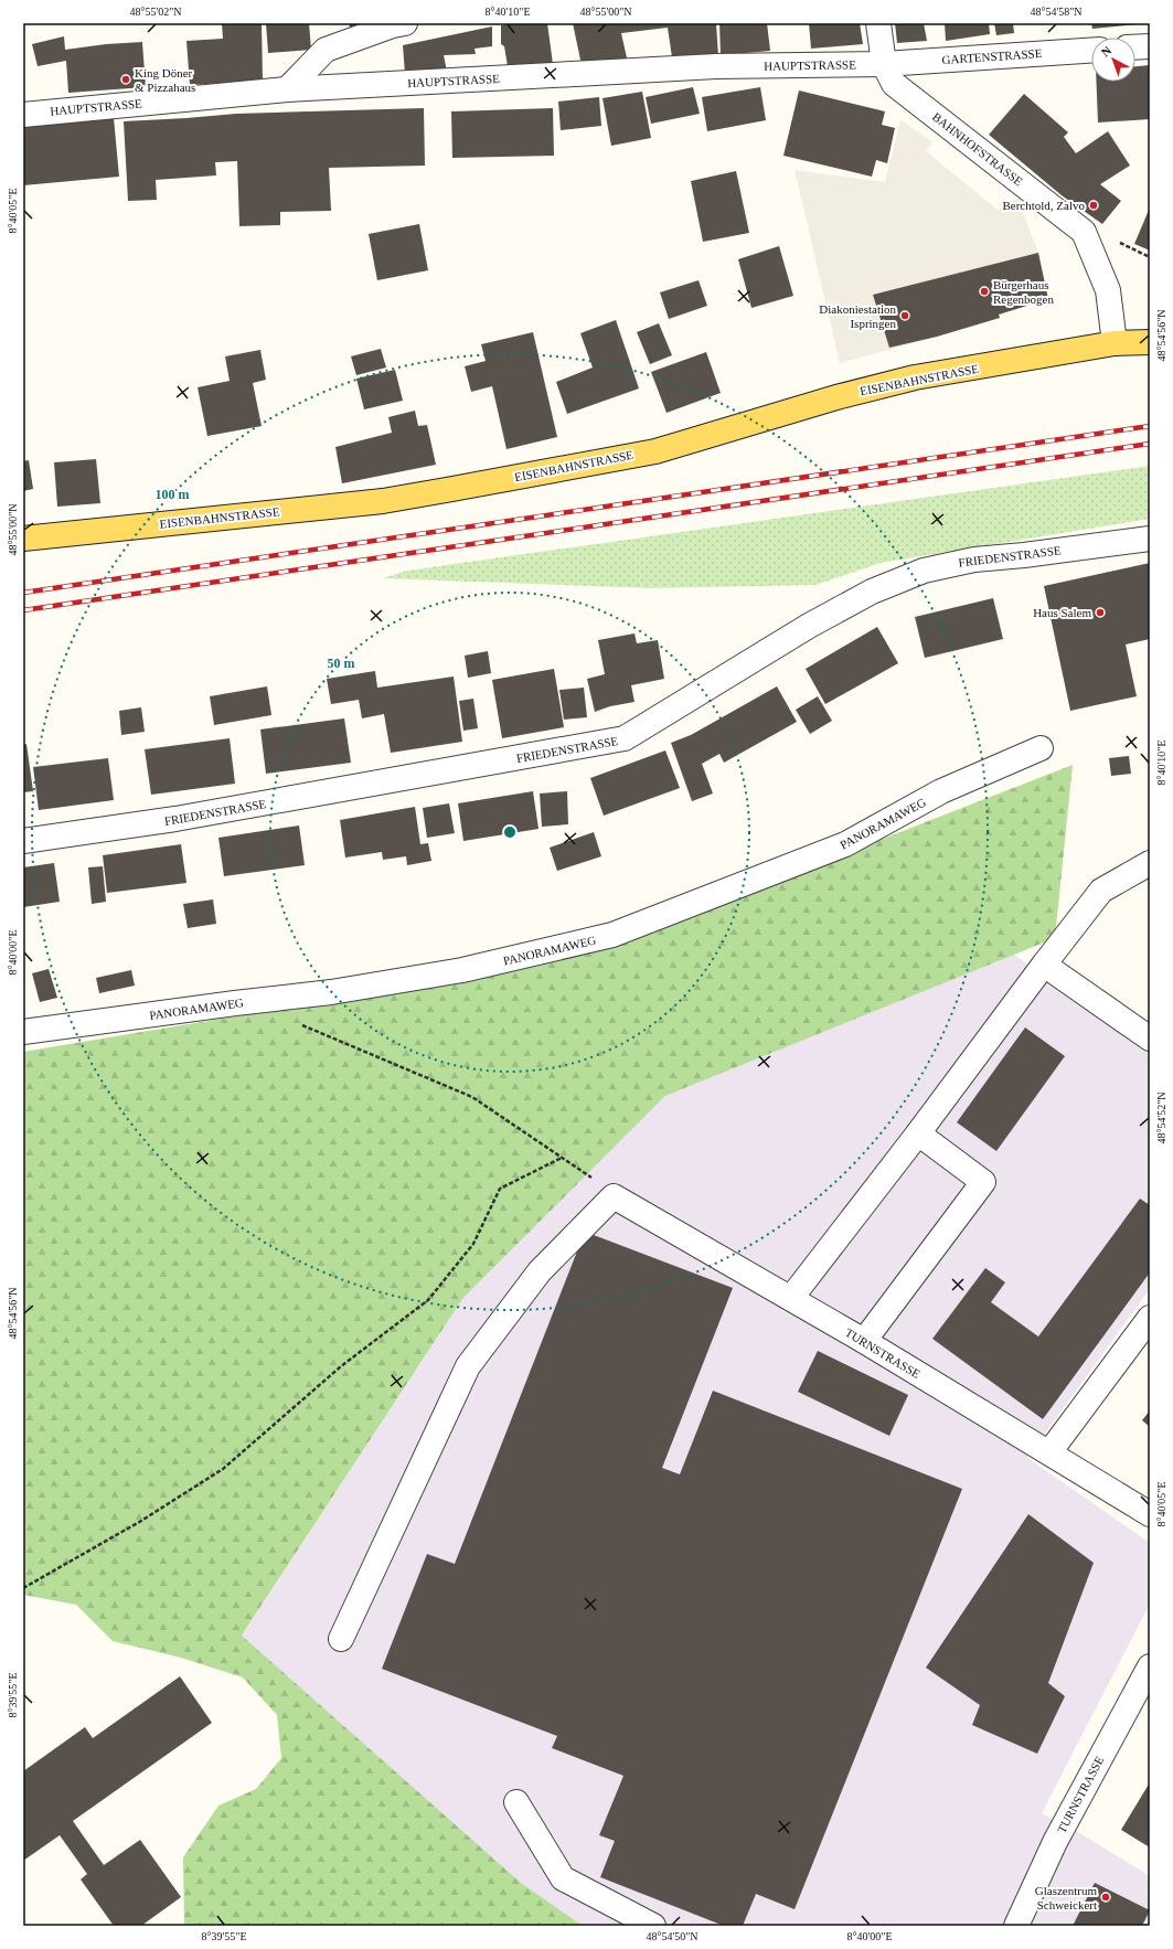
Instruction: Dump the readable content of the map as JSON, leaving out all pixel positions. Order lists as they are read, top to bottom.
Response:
{
  "streets": {
    "main road": ["EISENBAHNSTRASSE"],
    "street": [
      "GARTENSTRASSE",
      "HAUPTSTRASSE",
      "BAHNHOFSTRASSE",
      "FRIEDENSTRASSE",
      "PANORAMAWEG",
      "TURNSTRASSE"
    ]
  },
  "crossings": [
    ["GARTENSTRASSE", "HAUPTSTRASSE"],
    ["GARTENSTRASSE", "BAHNHOFSTRASSE"],
    ["HAUPTSTRASSE", "BAHNHOFSTRASSE"],
    ["BAHNHOFSTRASSE", "EISENBAHNSTRASSE"]
  ],
  "places": [
    "King Döner & Pizzahaus",
    "Berchtold, Zalvo",
    "Bürgerhaus Regenbogen",
    "Diakoniestation Ispringen",
    "Haus Salem",
    "Glaszentrum Schweickert"
  ],
  "north": "top left",
  "coordinates": [
    "48°55'02\"N",
    "8°40'10\"E",
    "48°55'00\"N",
    "48°54'58\"N",
    "8°40'05\"E",
    "48°54'56\"N",
    "8°40'00\"E",
    "48°54'52\"N",
    "8°39'55\"E",
    "48°54'50\"N"
  ],
  "rings": ["100 m", "50 m"]
}
